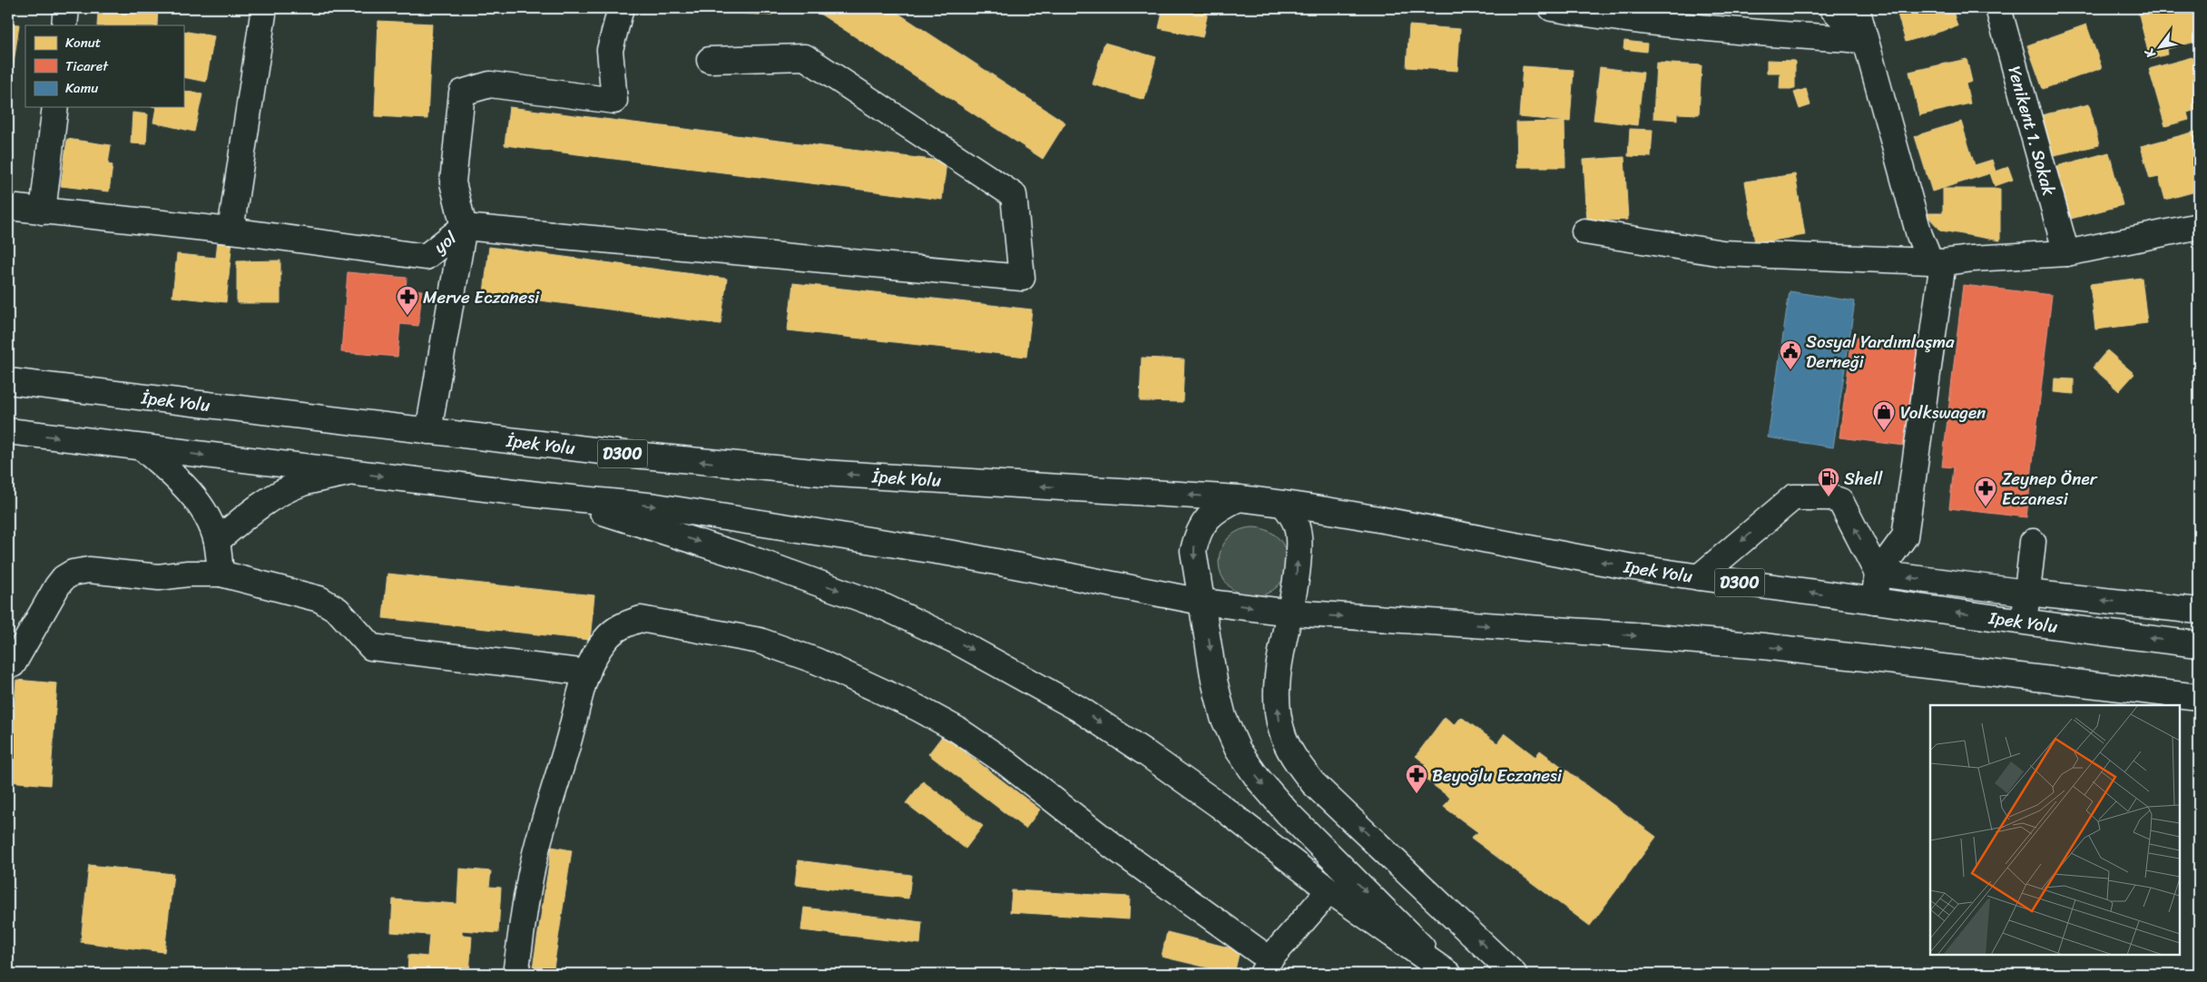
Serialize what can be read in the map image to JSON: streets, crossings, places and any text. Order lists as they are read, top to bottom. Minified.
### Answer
{"streets":{"main road":["Yenikent 1. Sokak","yol","İpek Yolu","D300","Ipek Yolu"]},"crossings":[["İpek Yolu","Ipek Yolu"]],"places":{"pharmacy":["Merve Eczanesi","Zeynep Öner Eczanesi","Beyoğlu Eczanesi"],"public building":["Sosyal Yardımlaşma Derneği"],"shop":["Volkswagen"],"fuel station":["Shell"]},"legend":["Konut","Ticaret","Kamu"],"north":"bottom left"}
